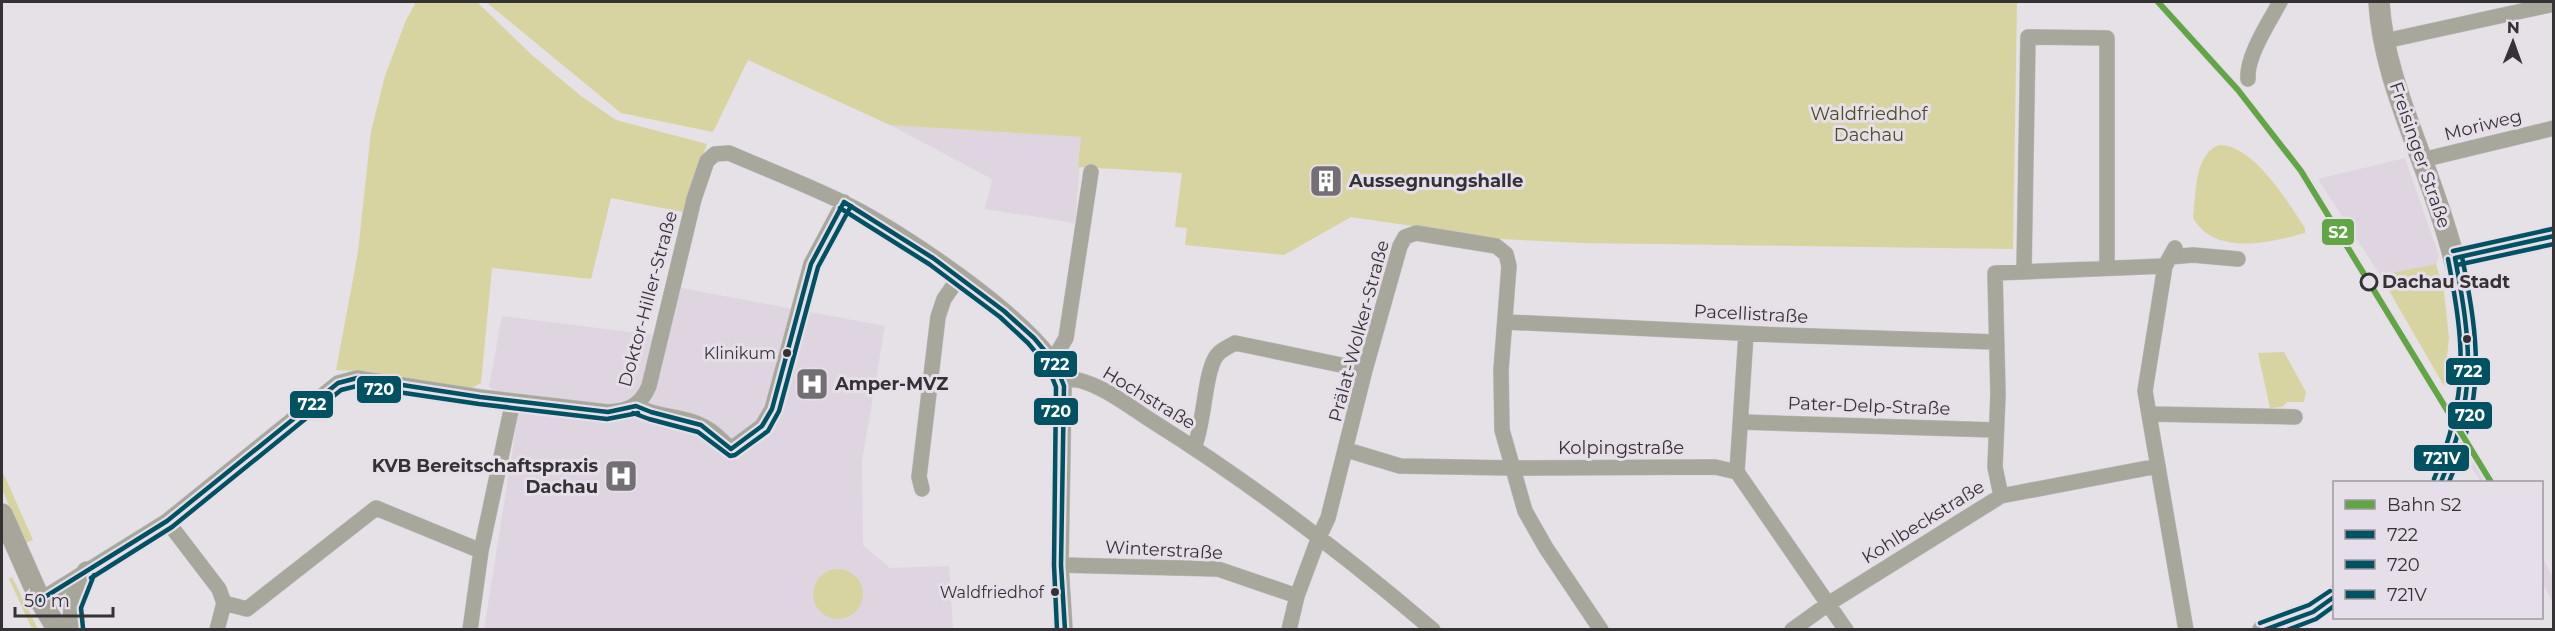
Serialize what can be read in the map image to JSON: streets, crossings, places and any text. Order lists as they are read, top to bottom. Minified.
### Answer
{"streets":{"main road":["Freisinger Straße"],"street":["Moriweg","Doktor-Hiller-Straße","Pacellistraße","Prälat-Wolker-Straße","Hochstraße","Pater-Delp-Straße","Kolpingstraße","Kohlbeckstraße","Winterstraße"]},"crossings":[["Moriweg","Freisinger Straße"],["Pacellistraße","Prälat-Wolker-Straße"],["Prälat-Wolker-Straße","Hochstraße"],["Prälat-Wolker-Straße","Kolpingstraße"],["Prälat-Wolker-Straße","Winterstraße"]],"parks":["Waldfriedhof Dachau"],"places":{"building":["Aussegnungshalle"],"other":["Dachau Stadt","Klinikum","Waldfriedhof"],"hospital":["Amper-MVZ","KVB Bereitschaftspraxis Dachau"]},"lines":["rail line S2","transit line 722","transit line 720","transit line 721V"],"legend":["Bahn S2","722","720","721V"],"scale_bar":"50 m","north":"top"}
